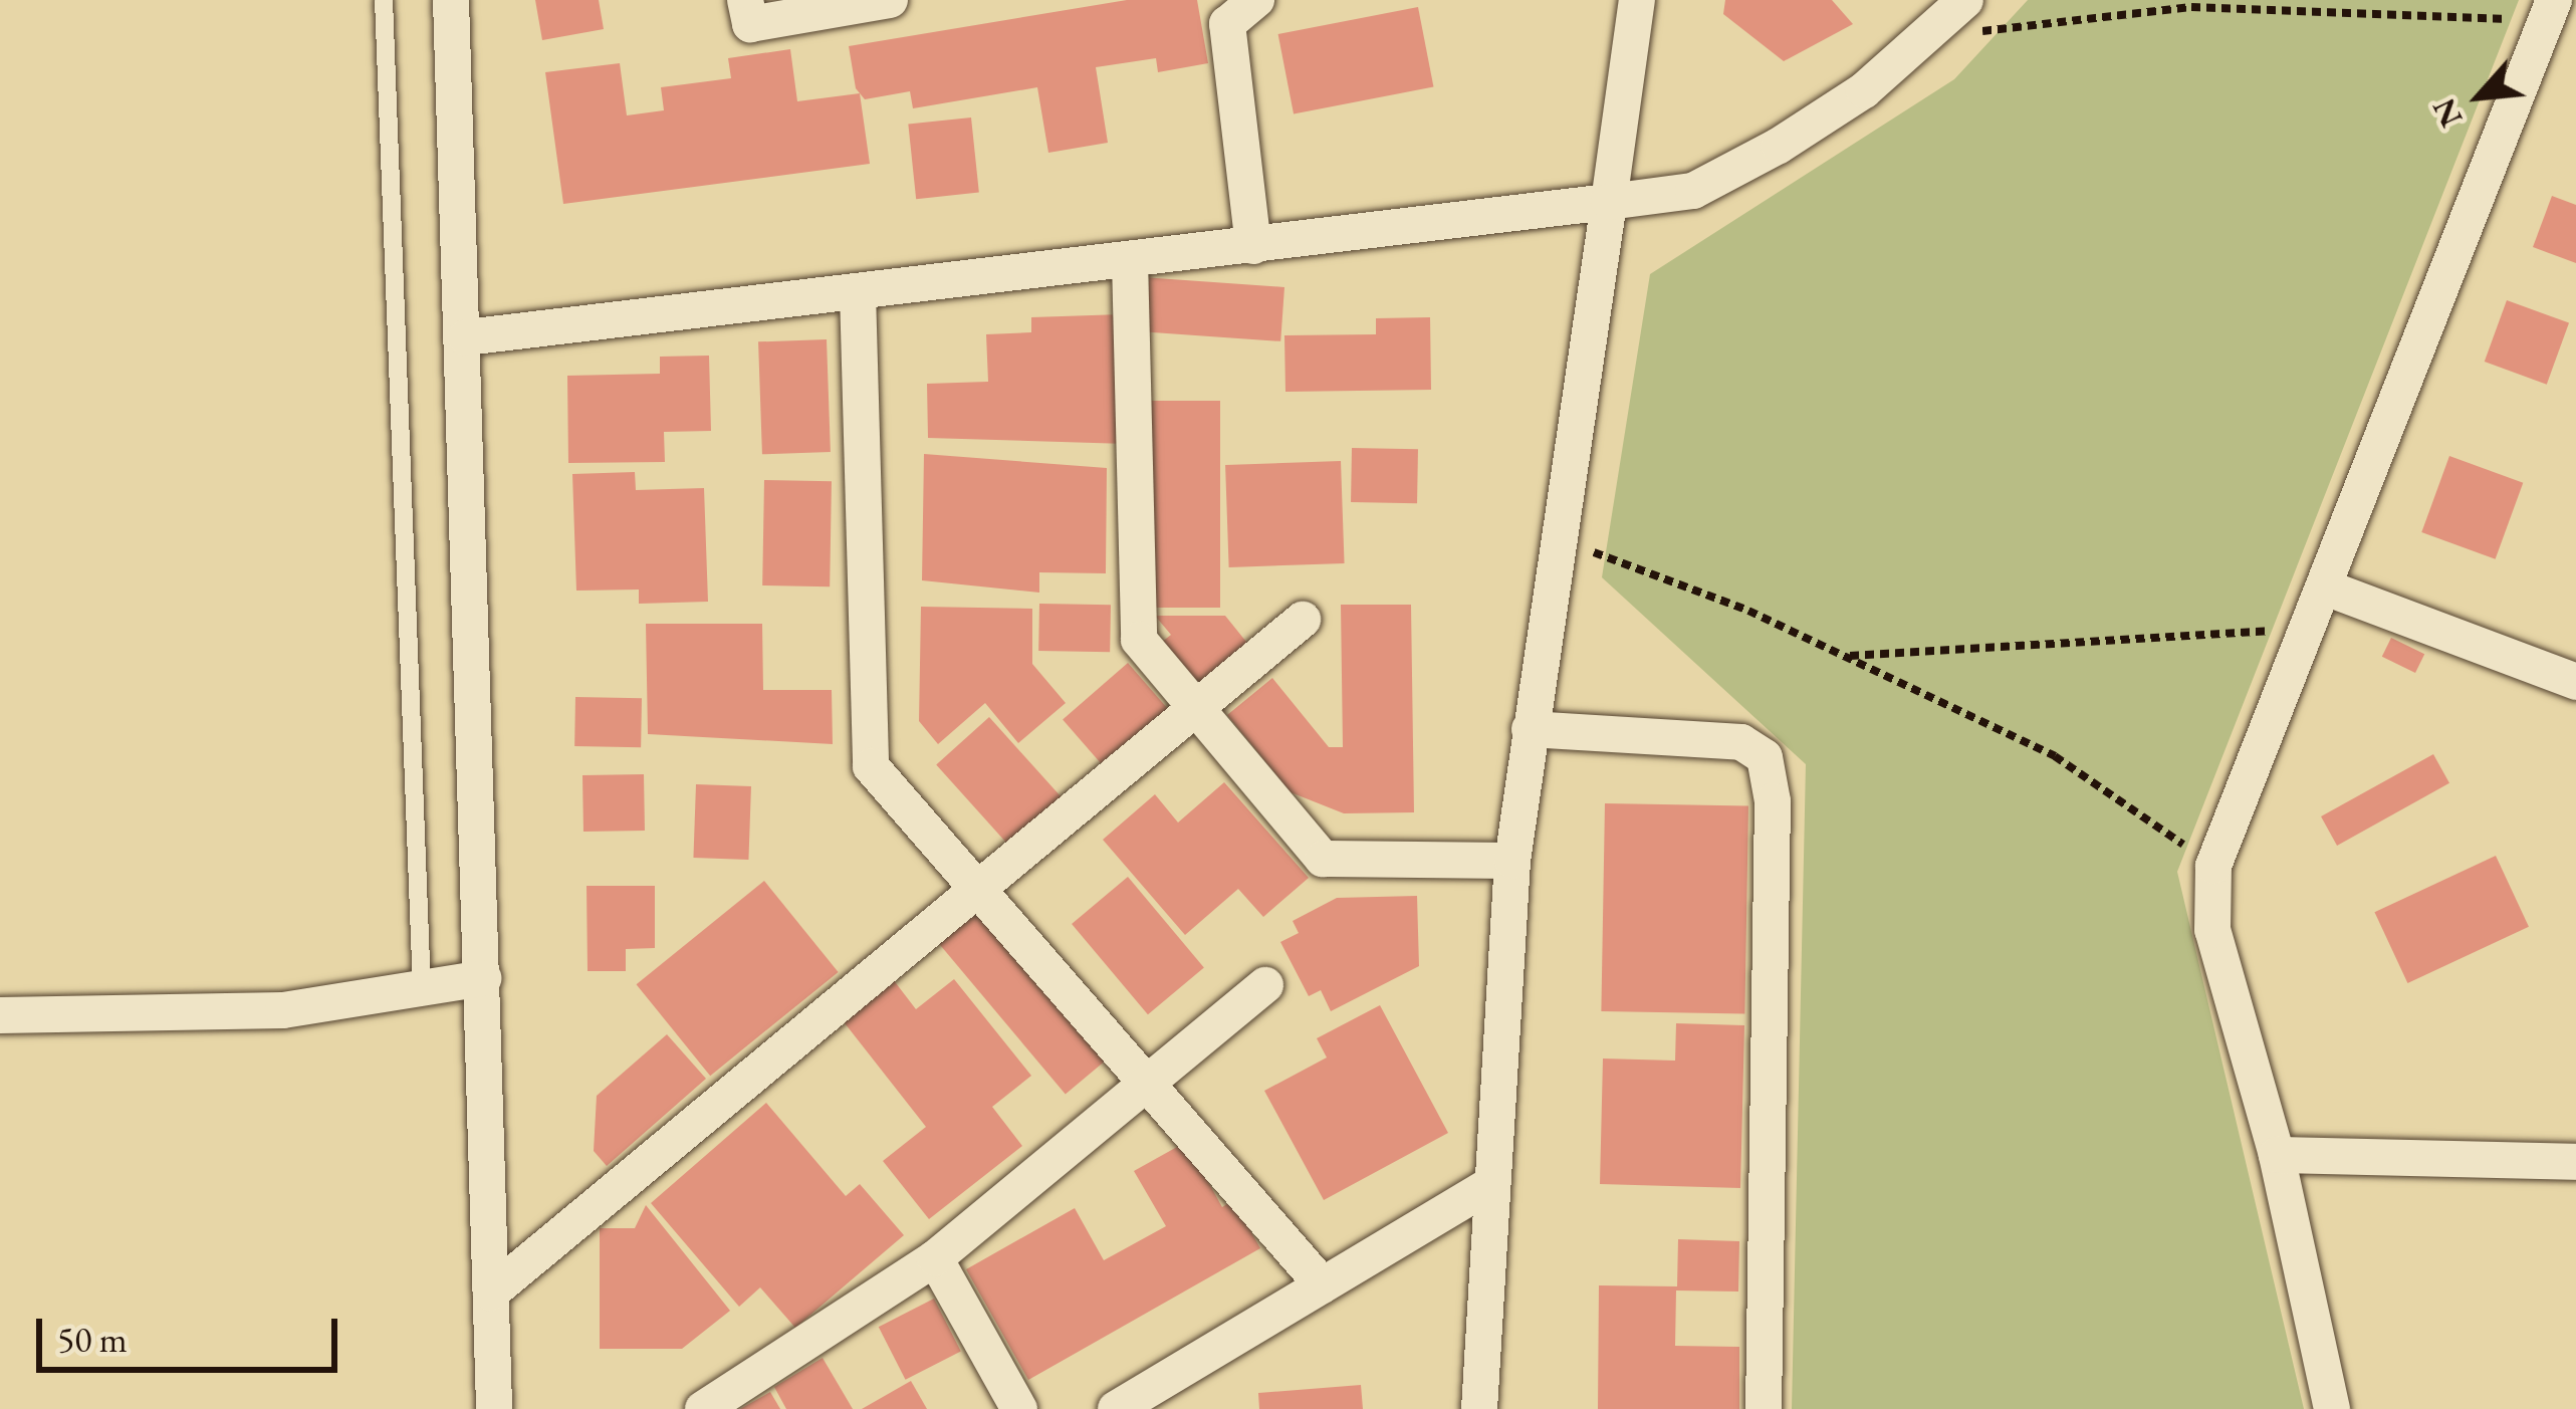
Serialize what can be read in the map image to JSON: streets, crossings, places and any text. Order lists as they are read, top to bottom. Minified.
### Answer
{"scale_bar":"50 m","north":"bottom left"}
